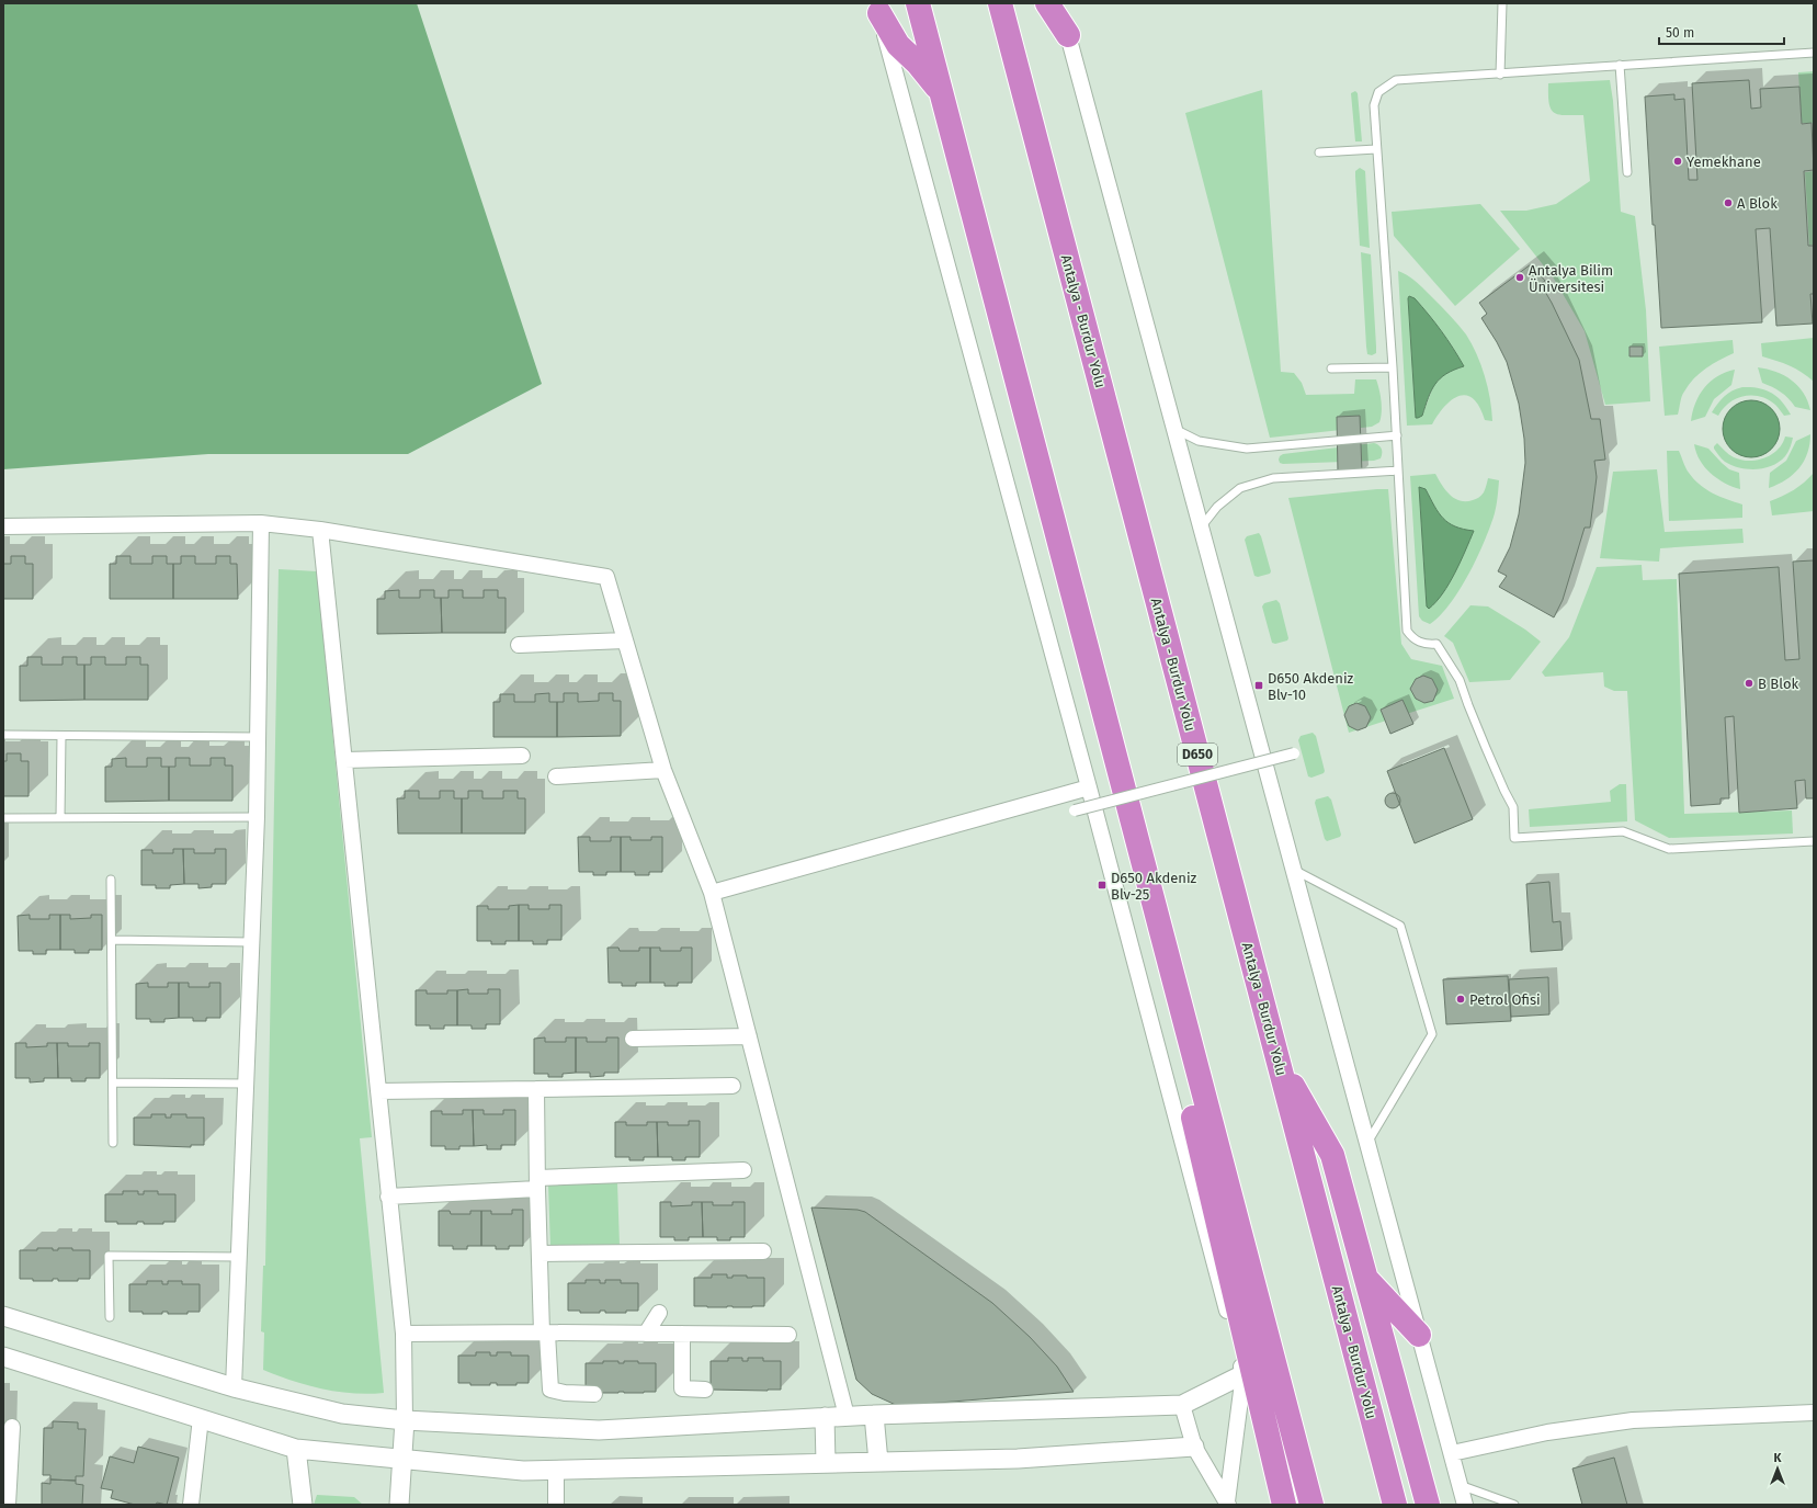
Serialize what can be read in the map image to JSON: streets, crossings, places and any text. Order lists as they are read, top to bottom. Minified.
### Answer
{"streets":{"highway":["Antalya - Burdur Yolu","D650"]},"places":{"other":["Yemekhane","A Blok","Antalya Bilim Üniversitesi","B Blok","Petrol Ofisi"],"transit":["D650 Akdeniz Blv-10","D650 Akdeniz Blv-25"]},"scale_bar":"50 m","north":"top"}
